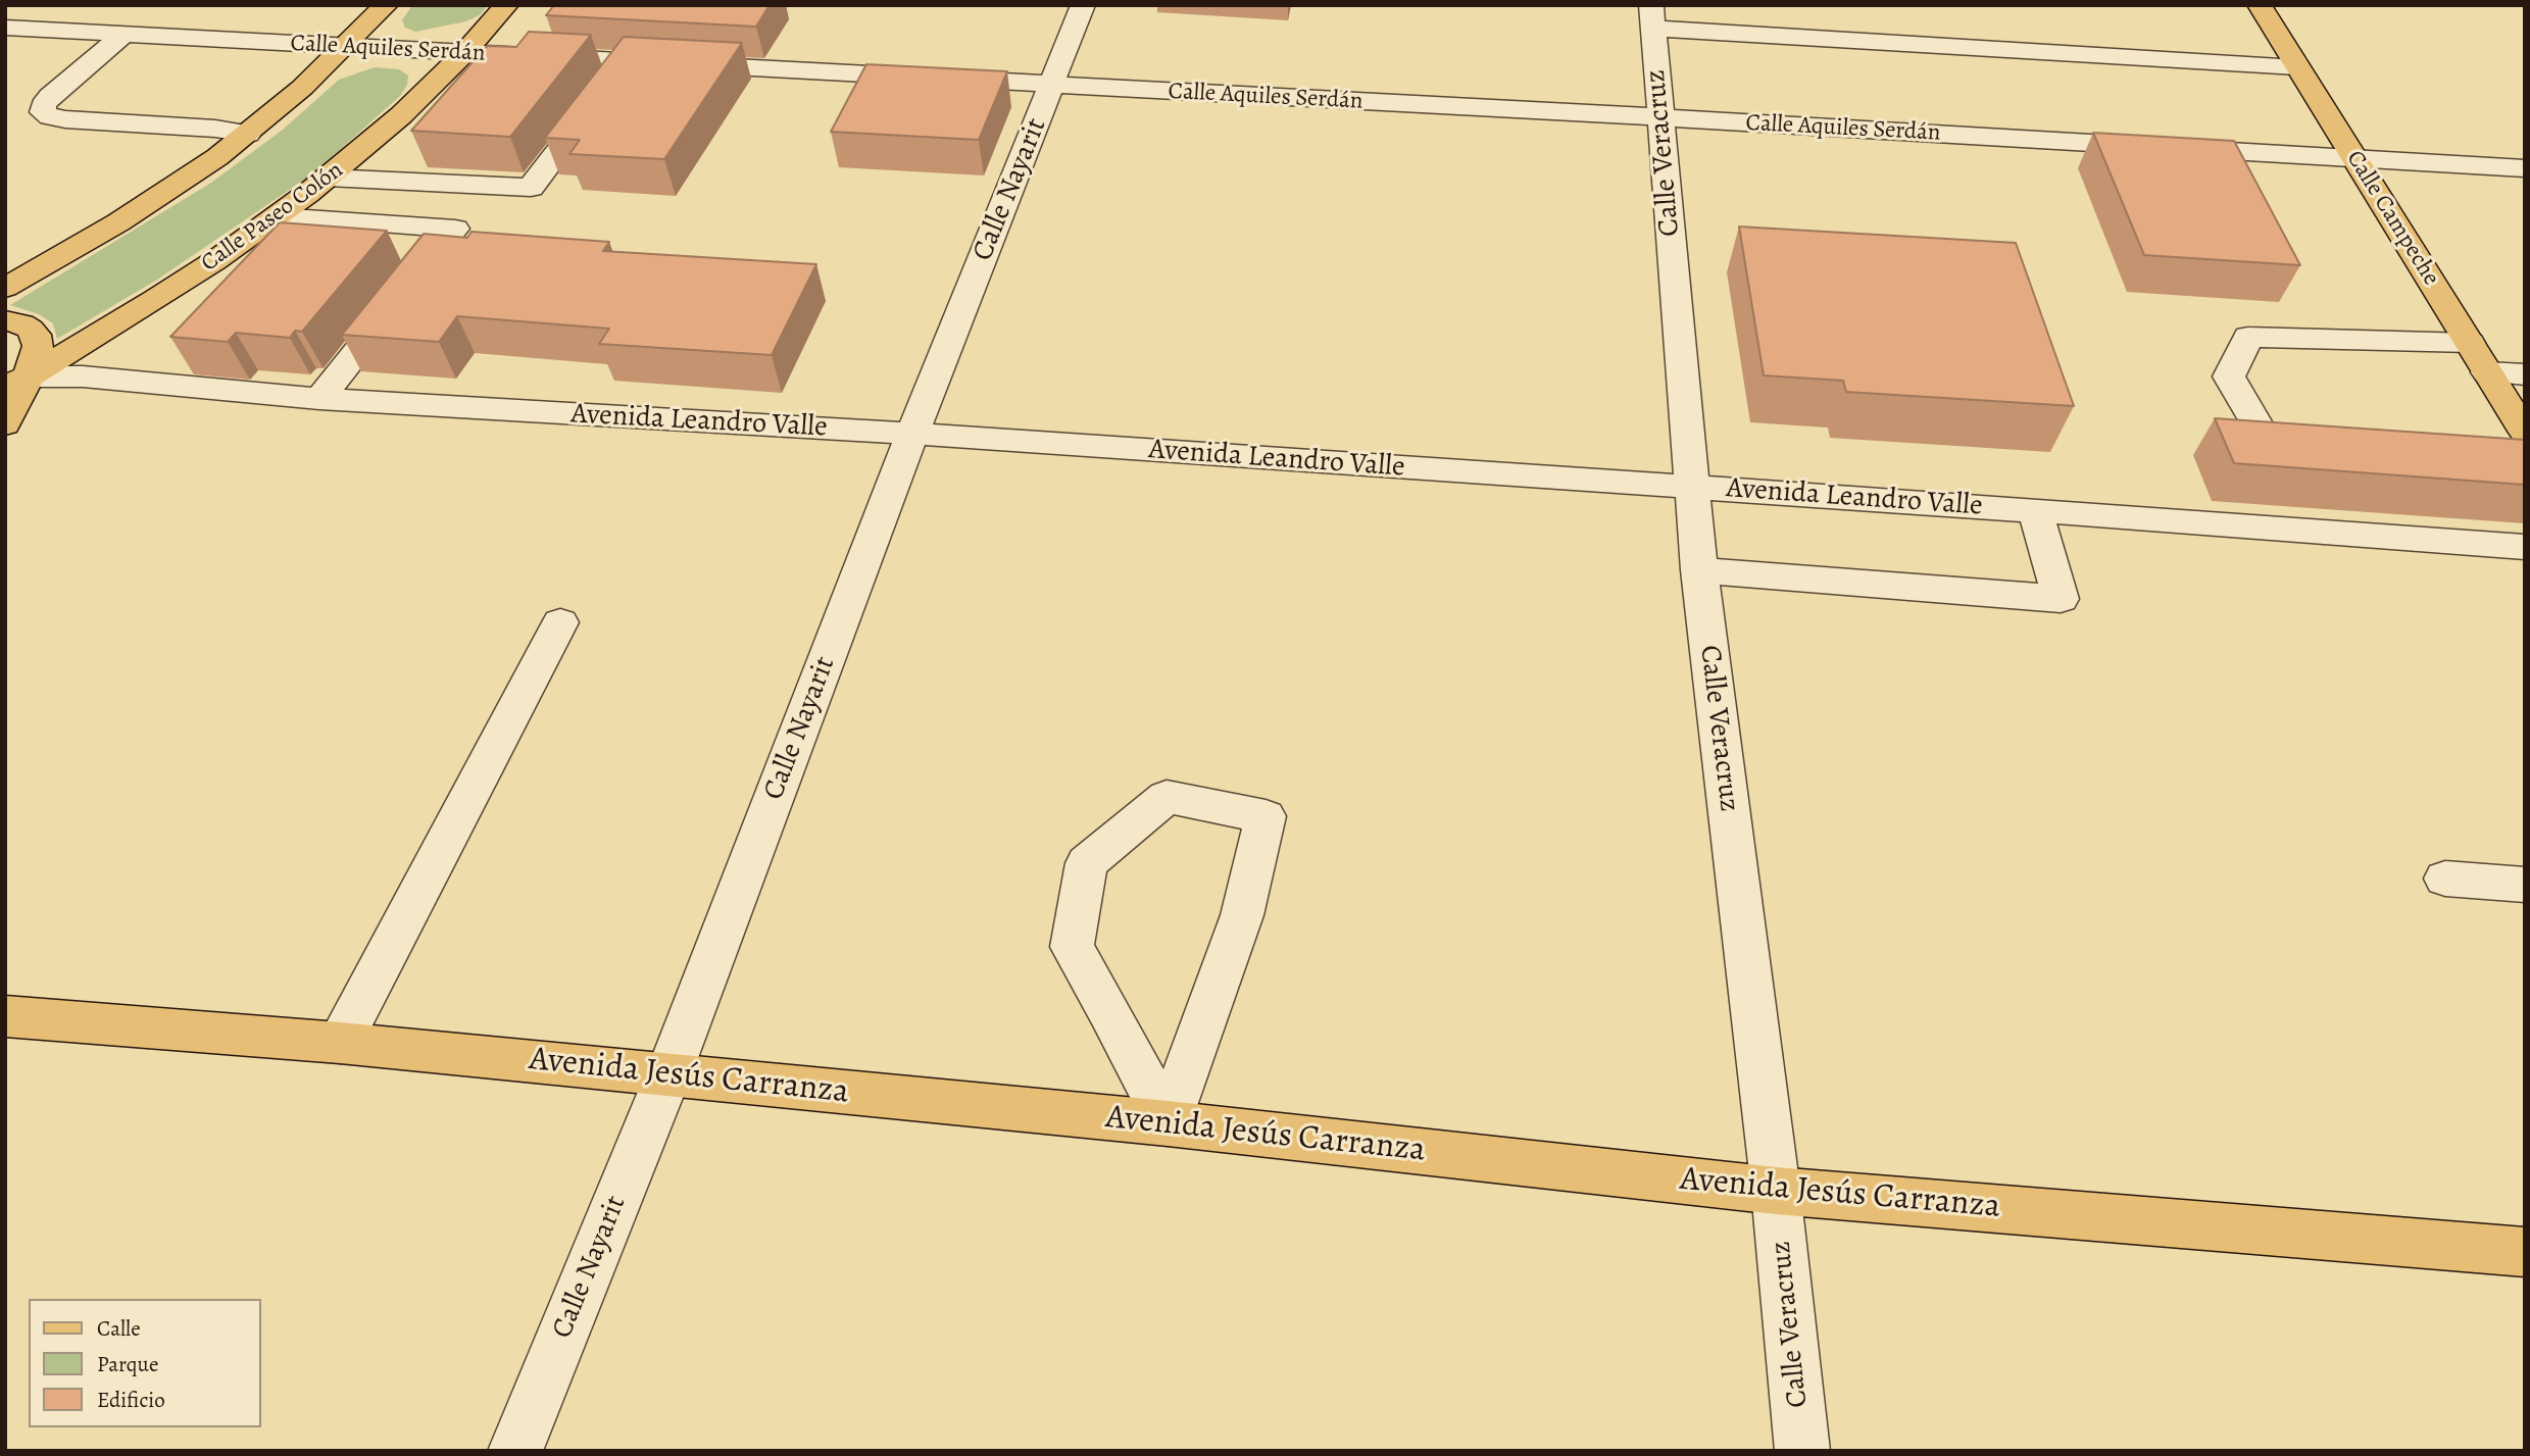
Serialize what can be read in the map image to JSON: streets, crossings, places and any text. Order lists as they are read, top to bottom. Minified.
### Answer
{"streets":{"main road":["Calle Paseo Colón","Calle Campeche","Avenida Jesús Carranza"],"street":["Calle Aquiles Serdán","Calle Veracruz","Calle Nayarit","Avenida Leandro Valle"]},"crossings":[["Calle Aquiles Serdán","Calle Veracruz"],["Calle Aquiles Serdán","Calle Nayarit"],["Calle Aquiles Serdán","Calle Paseo Colón"],["Calle Aquiles Serdán","Calle Campeche"],["Calle Veracruz","Avenida Leandro Valle"],["Calle Veracruz","Avenida Jesús Carranza"],["Calle Nayarit","Avenida Leandro Valle"],["Calle Nayarit","Avenida Jesús Carranza"],["Calle Paseo Colón","Avenida Leandro Valle"]],"legend":["Calle","Parque","Edificio"]}
